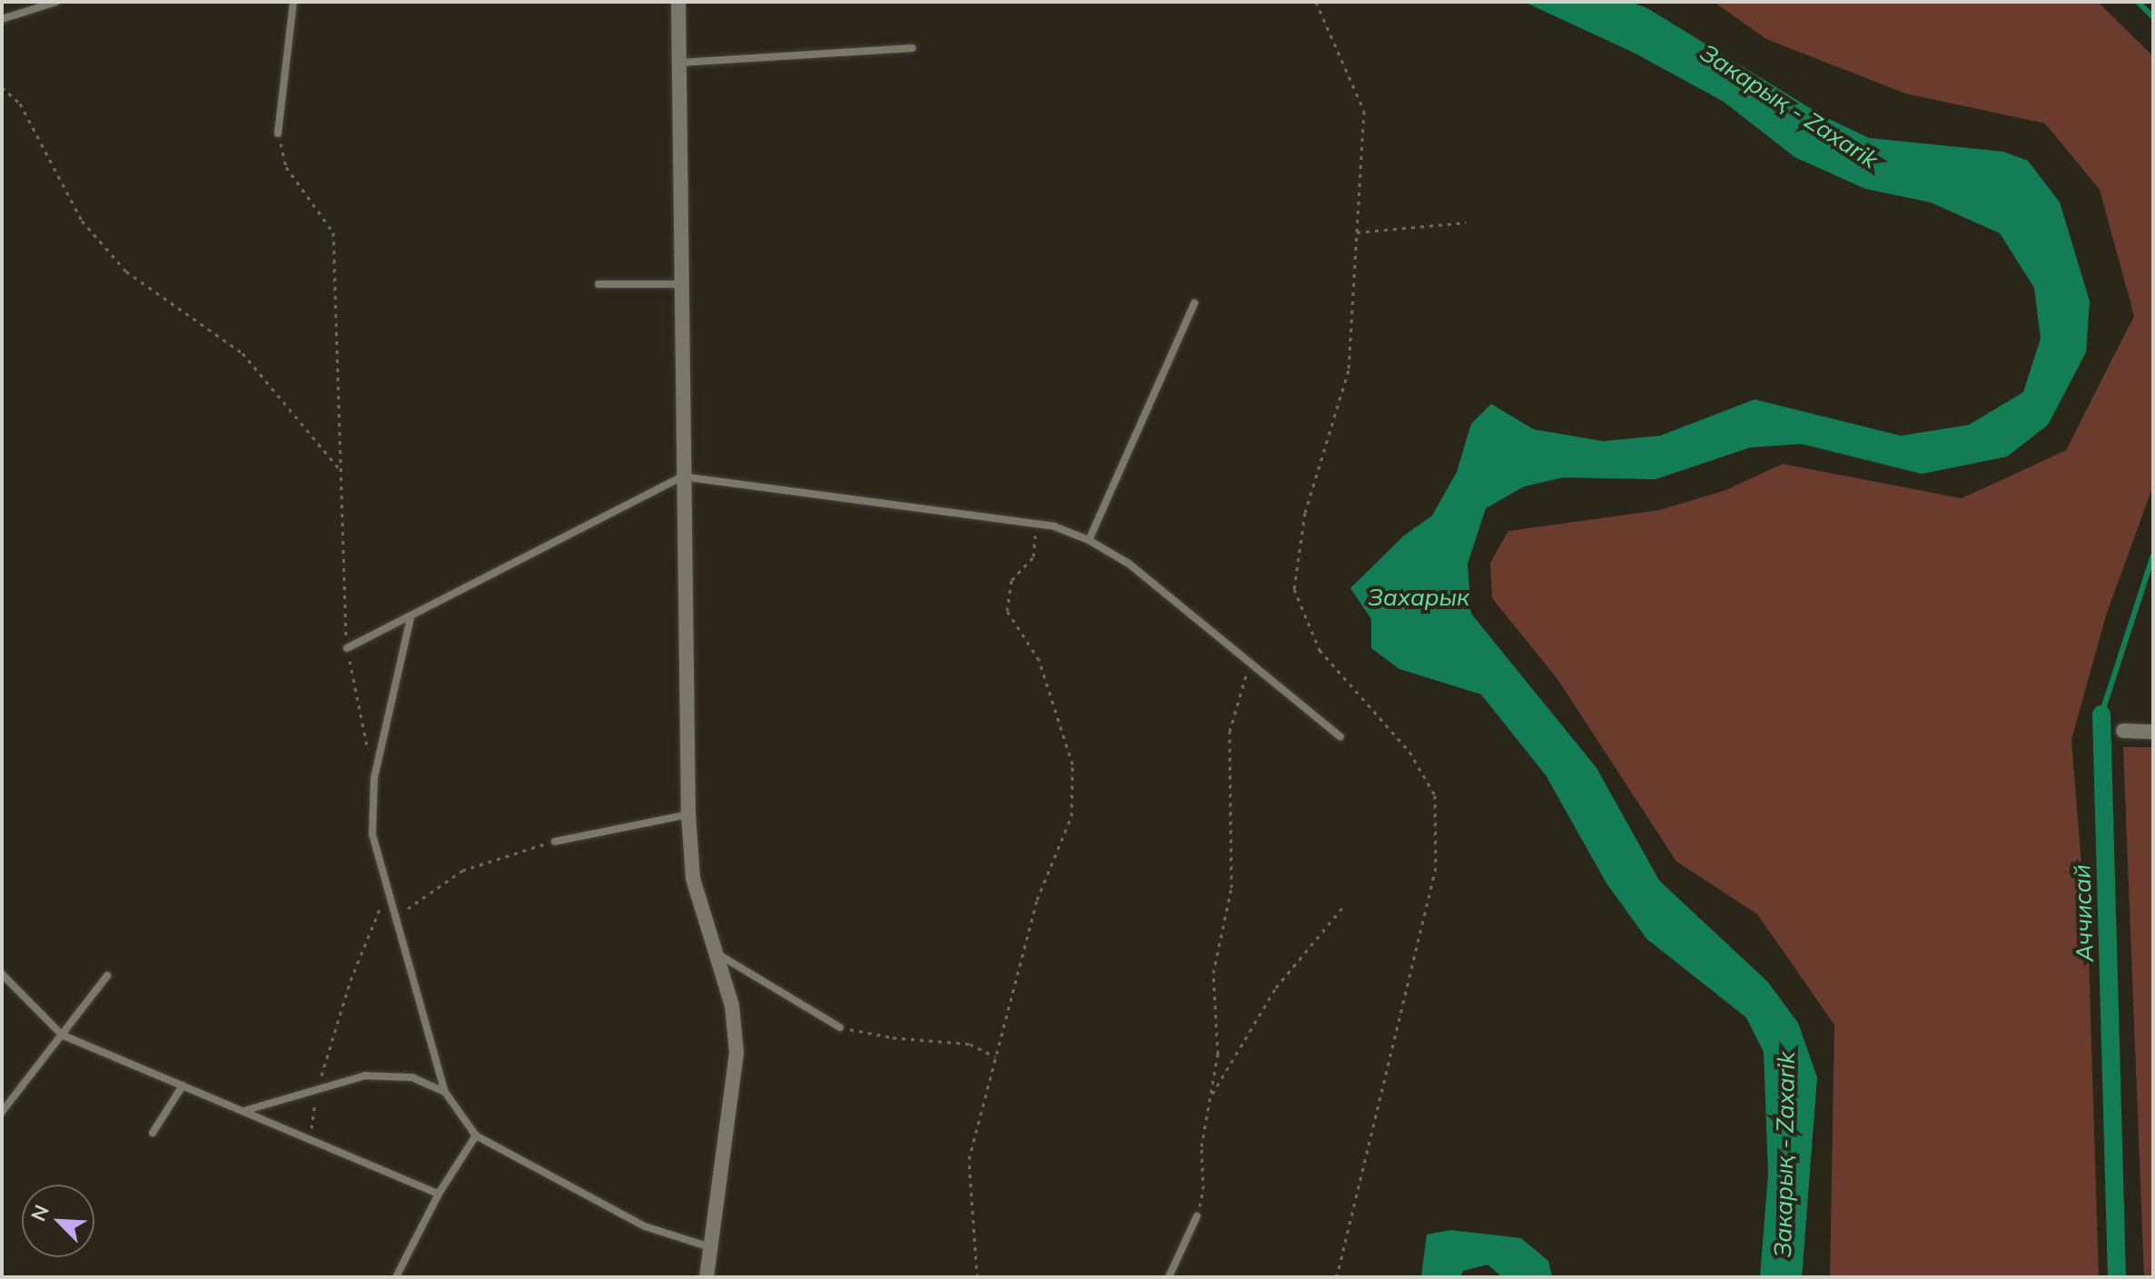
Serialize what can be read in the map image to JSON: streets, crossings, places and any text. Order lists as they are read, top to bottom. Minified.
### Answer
{"water":["Закарық - Zaxarik","Захарык","Аччисай"],"north":"top left"}
